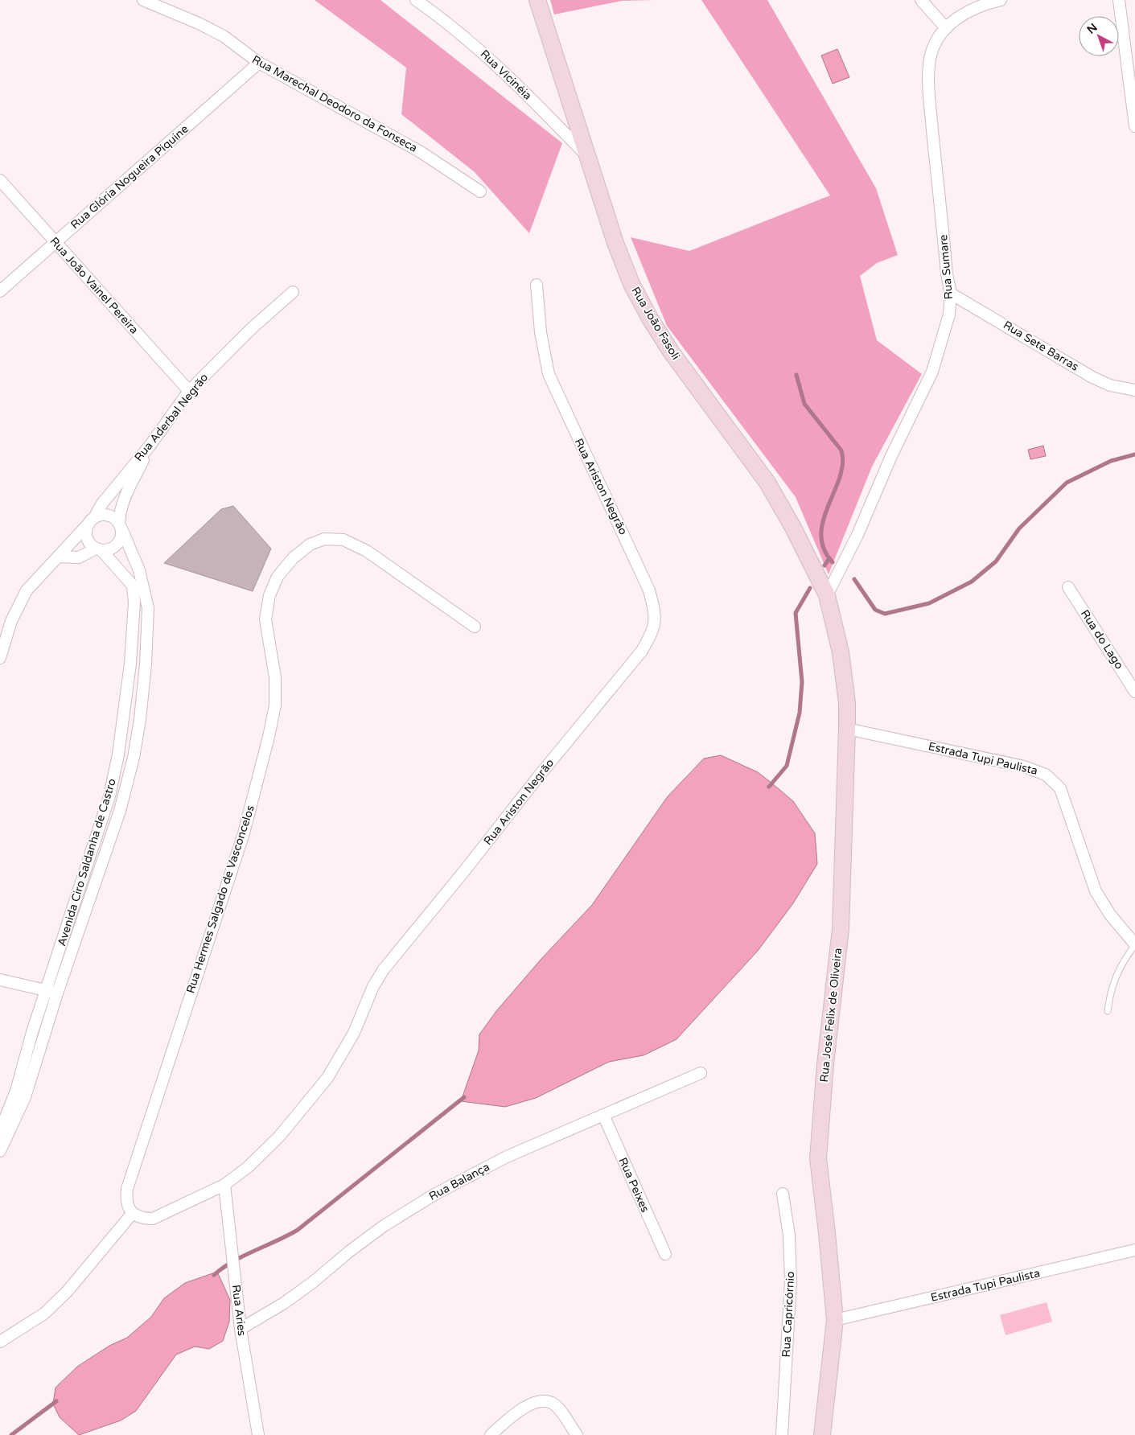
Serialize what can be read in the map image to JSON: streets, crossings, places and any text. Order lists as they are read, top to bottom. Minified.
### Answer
{"streets":{"main road":["Rua João Fasoli","Rua José Felix de Oliveira"],"street":["Rua Vicinéia","Rua Marechal Deodoro da Fonseca","Rua Glória Nogueira Piquine","Rua Sumare","Rua João Vainel Pereira","Rua Sete Barras","Rua Aderbal Negrão","Rua Ariston Negrão","Rua do Lago","Estrada Tupi Paulista","Avenida Ciro Saldanha de Castro","Rua Hermes Salgado de Vasconcelos","Rua Balança","Rua Peixes","Rua Aries","Rua Capricórnio"]},"crossings":[["Rua Vicinéia","Rua João Fasoli"],["Rua Marechal Deodoro da Fonseca","Rua Glória Nogueira Piquine"],["Rua Glória Nogueira Piquine","Rua João Vainel Pereira"],["Rua Sumare","Rua João Fasoli"],["Rua Sumare","Rua Sete Barras"],["Rua Sumare","Rua José Felix de Oliveira"],["Rua João Vainel Pereira","Rua Aderbal Negrão"],["Rua João Fasoli","Rua José Felix de Oliveira"],["Rua Aderbal Negrão","Avenida Ciro Saldanha de Castro"],["Rua Ariston Negrão","Rua Hermes Salgado de Vasconcelos"],["Rua Ariston Negrão","Rua Aries"],["Estrada Tupi Paulista","Rua José Felix de Oliveira"],["Rua Balança","Rua Peixes"],["Rua Balança","Rua Aries"]],"north":"top left"}
